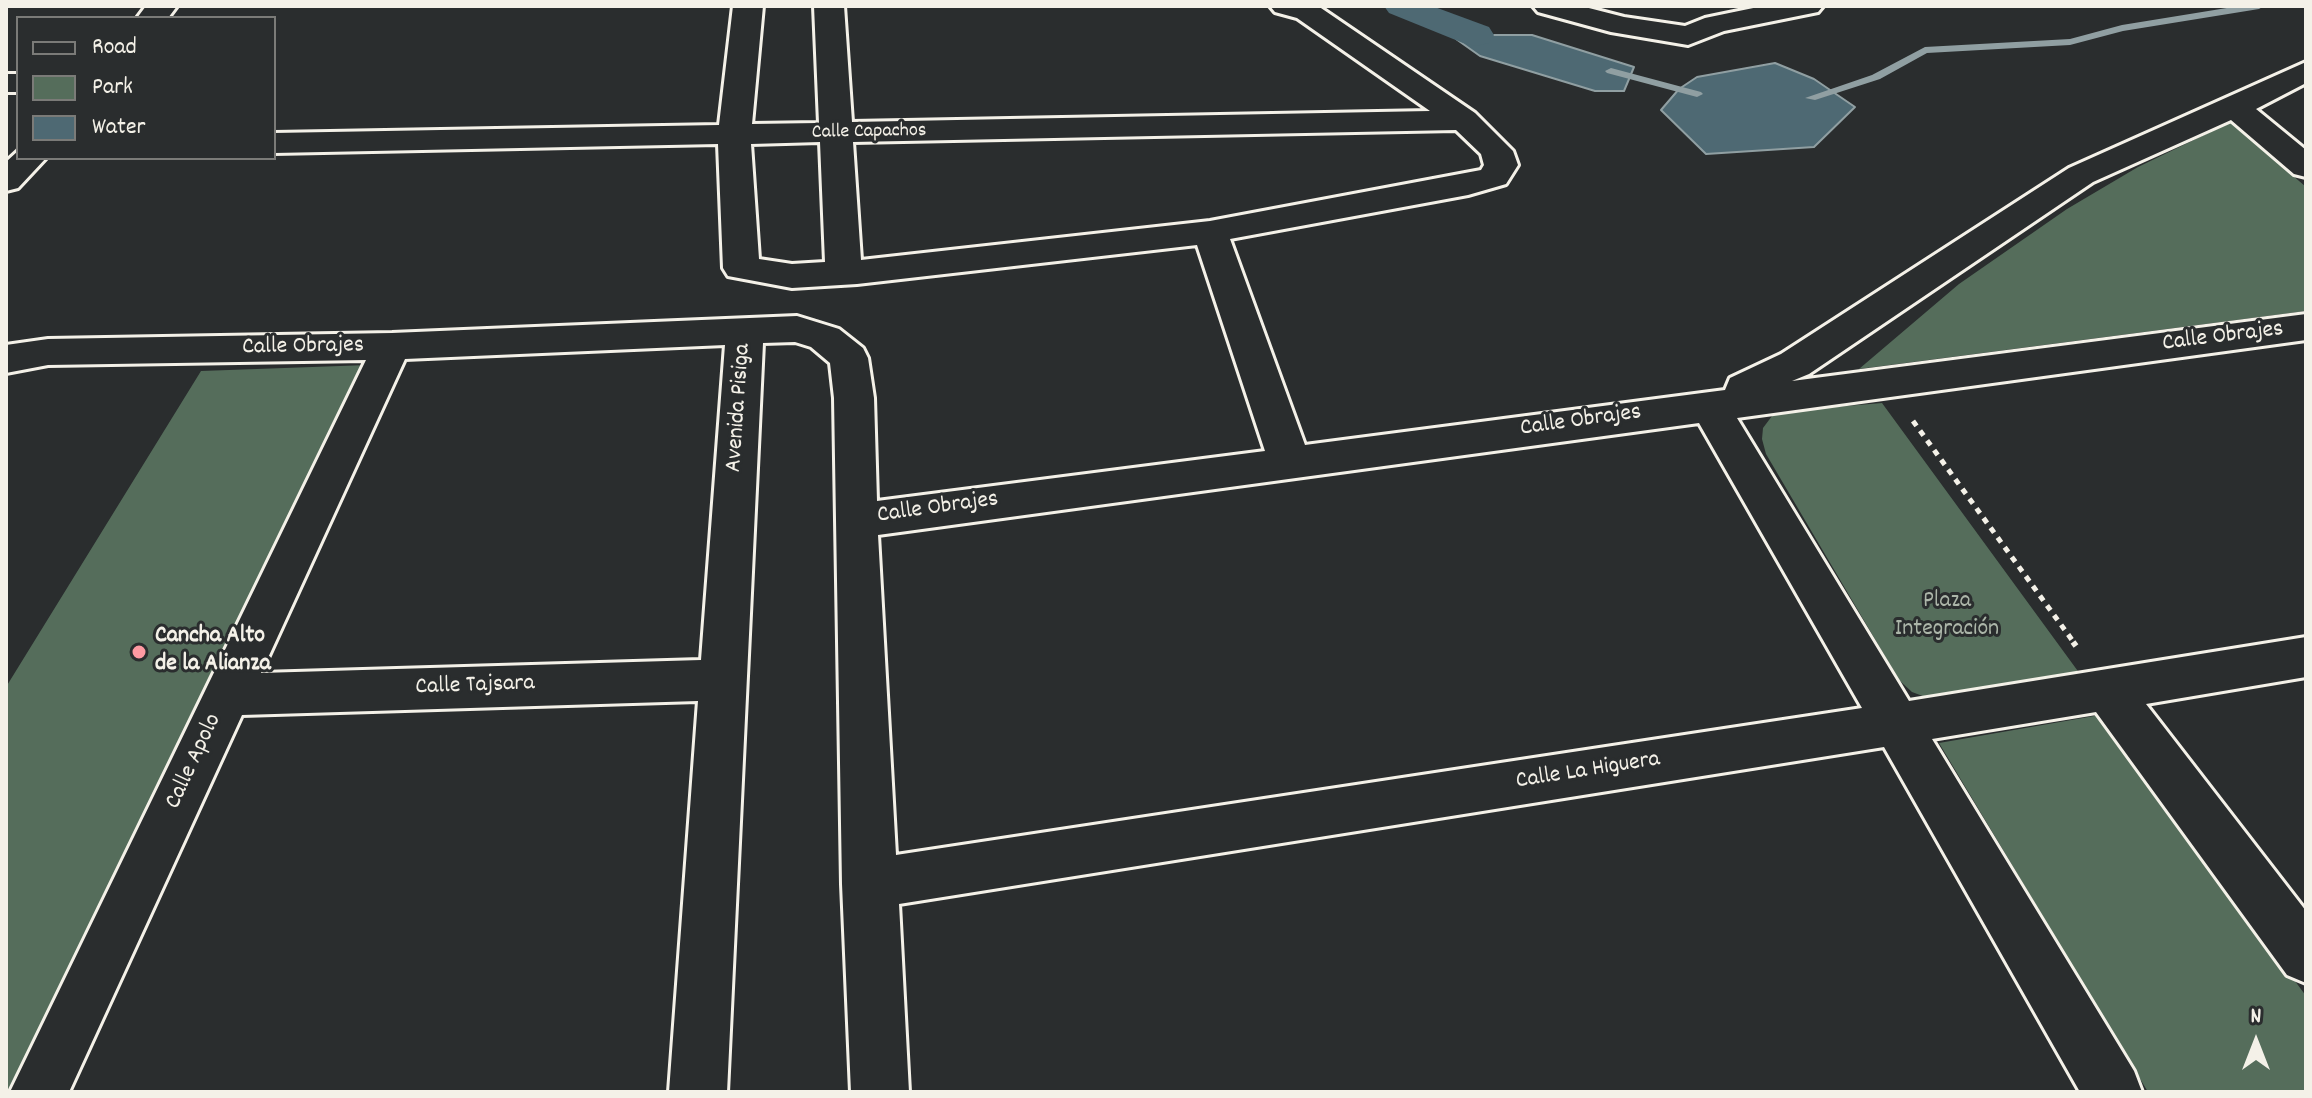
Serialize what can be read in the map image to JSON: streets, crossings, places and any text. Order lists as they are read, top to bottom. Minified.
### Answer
{"streets":{"street":["Calle Capachos","Calle Obrajes","Avenida Pisiga","Calle Tajsara","Calle Apolo","Calle La Higuera"]},"crossings":[["Calle Obrajes","Avenida Pisiga"],["Calle Obrajes","Calle Apolo"],["Avenida Pisiga","Calle Tajsara"],["Avenida Pisiga","Calle La Higuera"],["Calle Tajsara","Calle Apolo"]],"parks":["Plaza Integración"],"places":["Cancha Alto de la Alianza"],"legend":["Road","Park","Water"],"north":"top"}
